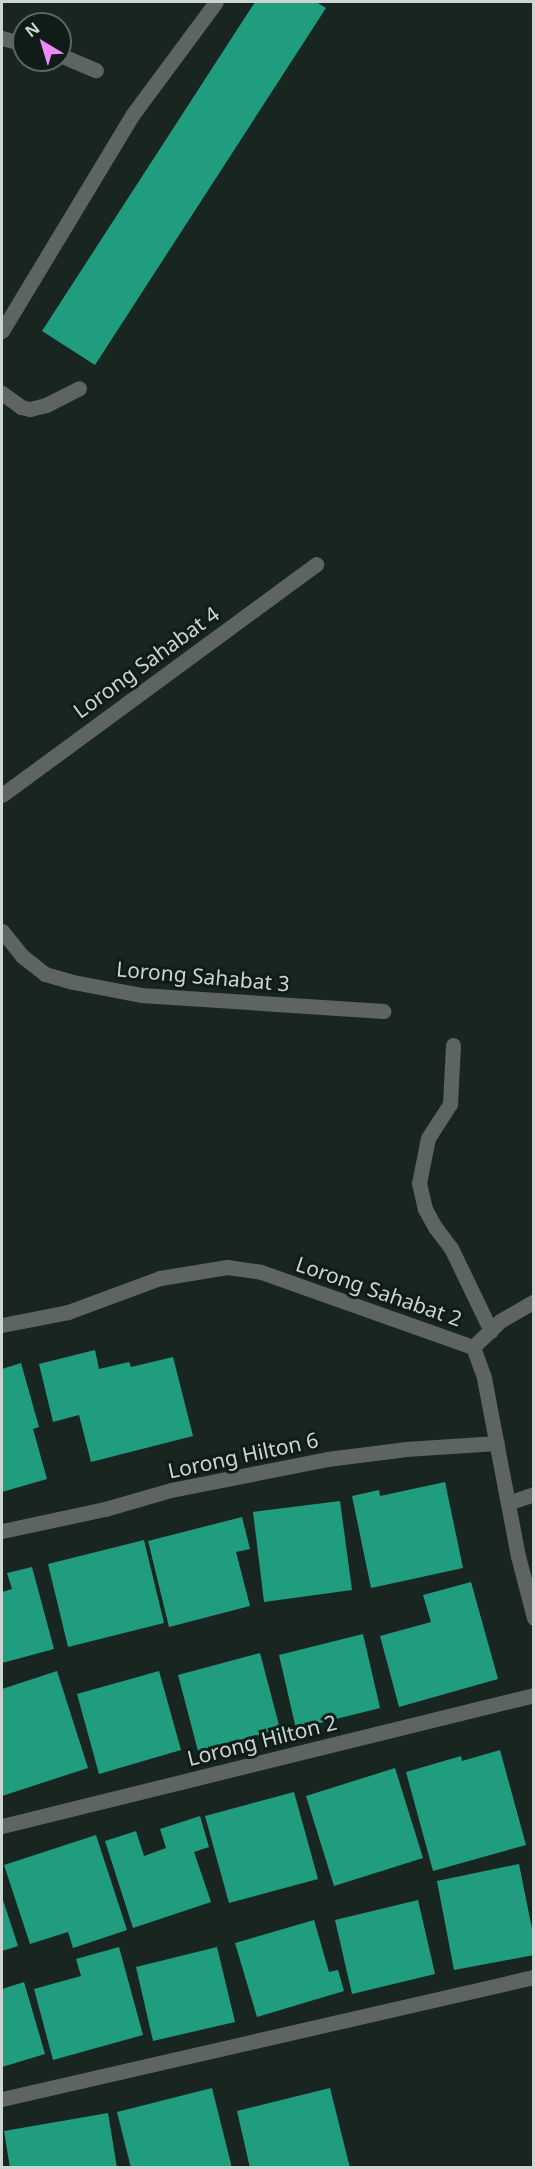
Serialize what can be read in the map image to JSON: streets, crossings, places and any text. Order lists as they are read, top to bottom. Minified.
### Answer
{"streets":{"street":["Lorong Sahabat 4","Lorong Sahabat 3","Lorong Sahabat 2","Lorong Hilton 6","Lorong Hilton 2"]},"crossings":[["Lorong Sahabat 2","Lorong Hilton 6"]],"north":"top left"}
